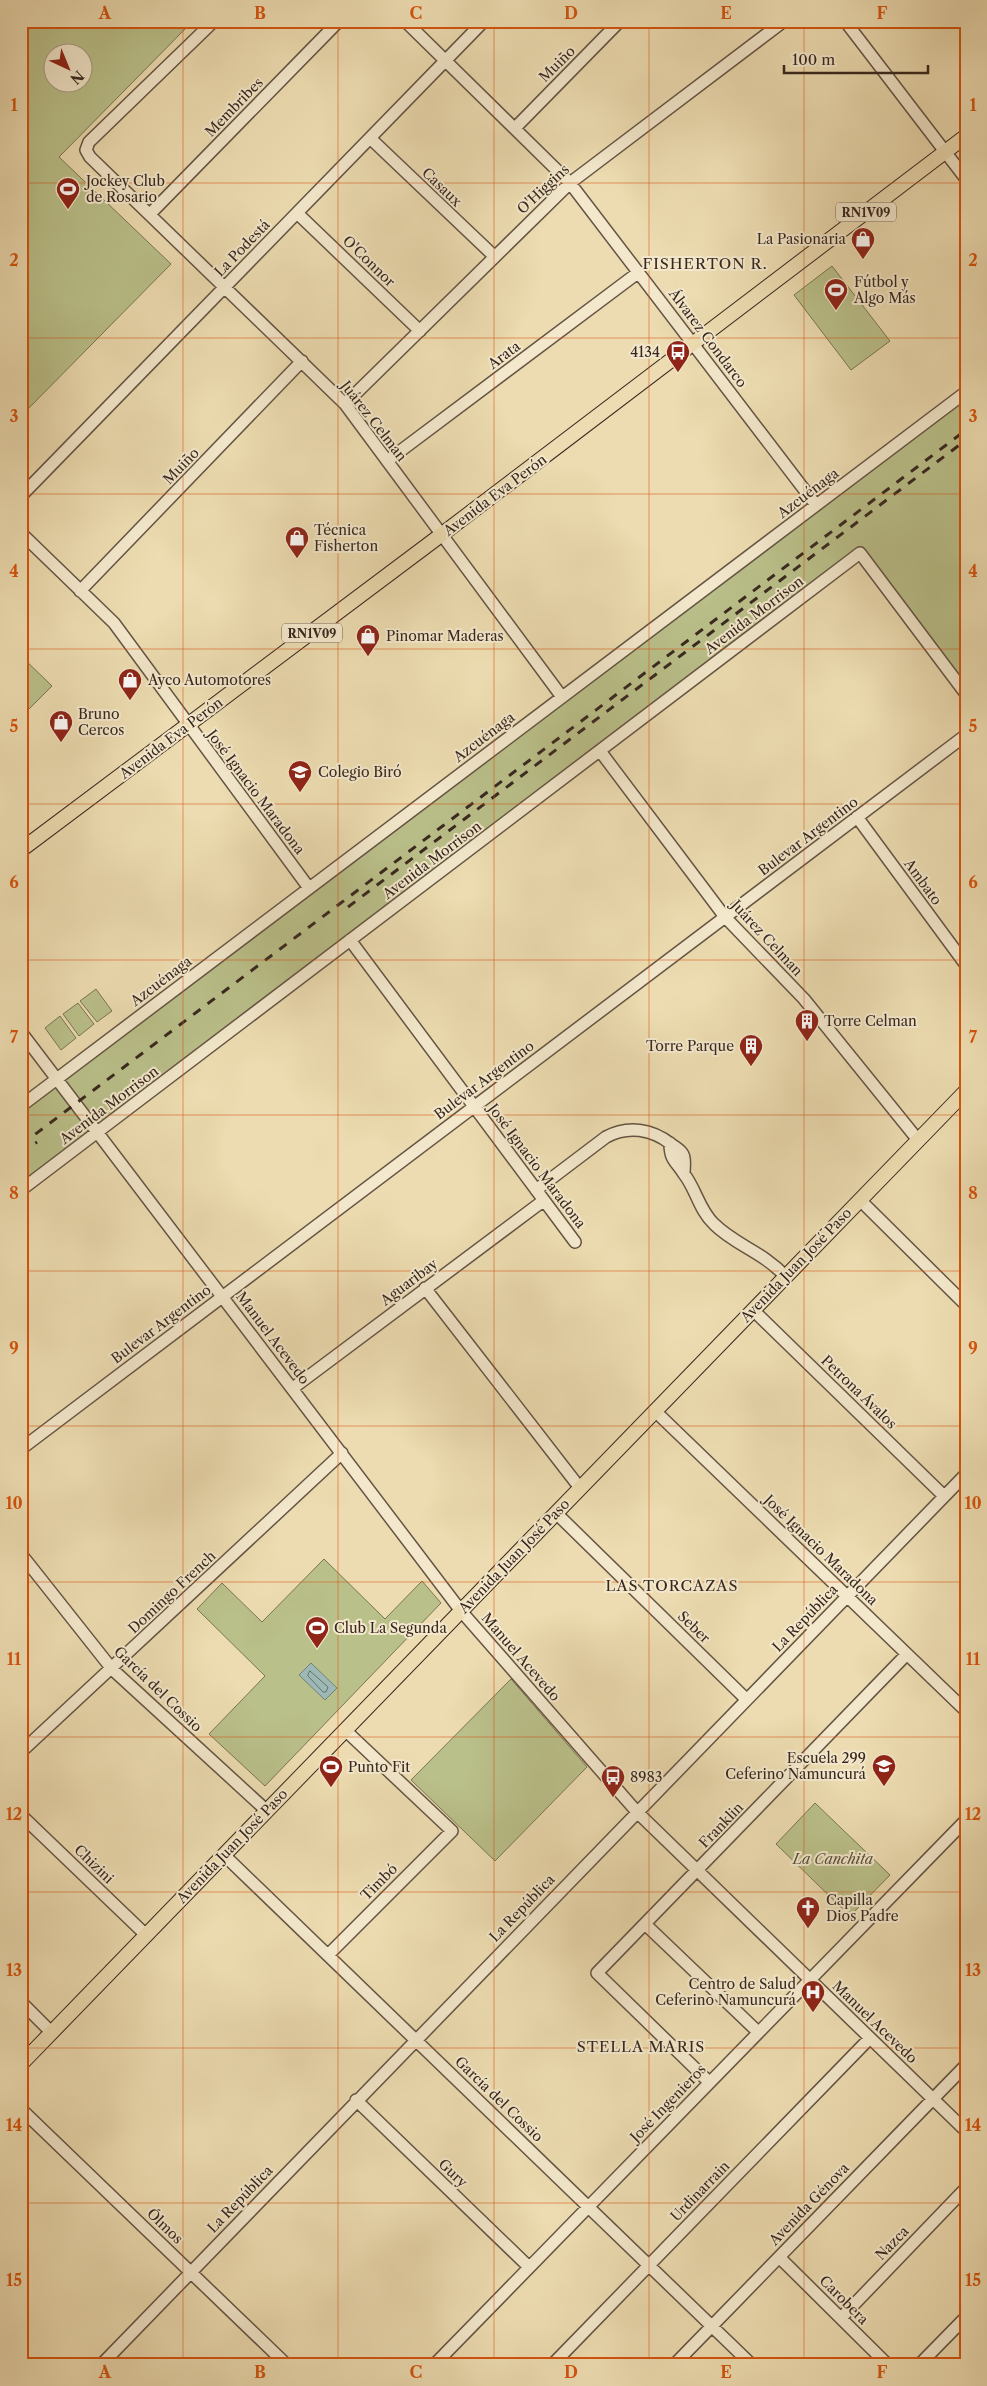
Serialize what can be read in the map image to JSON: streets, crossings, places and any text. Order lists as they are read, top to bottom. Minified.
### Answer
{"streets":{"main road":["RN1V09","Avenida Eva Perón","Avenida Juan José Paso"],"street":["Muiño","Membribes","Casaux","O'Higgins","La Podestá","O'Connor","Álvarez Condarco","Arata","Juárez Celman","Azcuénaga","Avenida Morrison","José Ignacio Maradona","Bulevar Argentino","Ambato","Aguaribay","Manuel Acevedo","Petrona Ávalos","Domingo French","La República","Seber","García del Cossio","Franklin","Chizini","Timbó","José Ingenieros","Gury","Urdinarrain","Avenida Génova","Ólmos","Nazca","Carobera"]},"crossings":[["Muiño","Álvarez Condarco"],["Muiño","Juárez Celman"],["Muiño","José Ignacio Maradona"],["Membribes","Juárez Celman"],["Casaux","O'Higgins"],["Casaux","La Podestá"],["O'Higgins","O'Connor"],["O'Higgins","Álvarez Condarco"],["O'Higgins","Juárez Celman"],["La Podestá","O'Connor"],["La Podestá","Álvarez Condarco"],["La Podestá","Juárez Celman"],["Álvarez Condarco","Arata"],["Álvarez Condarco","Azcuénaga"],["Álvarez Condarco","Avenida Eva Perón"],["Arata","Juárez Celman"],["Juárez Celman","Azcuénaga"],["Juárez Celman","Avenida Eva Perón"],["Juárez Celman","Avenida Morrison"],["Juárez Celman","Bulevar Argentino"],["Juárez Celman","Avenida Juan José Paso"],["Azcuénaga","José Ignacio Maradona"],["Azcuénaga","Manuel Acevedo"],["Avenida Eva Perón","José Ignacio Maradona"],["Avenida Morrison","José Ignacio Maradona"],["Avenida Morrison","Manuel Acevedo"],["José Ignacio Maradona","Bulevar Argentino"],["José Ignacio Maradona","Avenida Juan José Paso"],["José Ignacio Maradona","Aguaribay"],["José Ignacio Maradona","La República"],["José Ignacio Maradona","Franklin"],["Bulevar Argentino","Ambato"],["Bulevar Argentino","Manuel Acevedo"],["Avenida Juan José Paso","Manuel Acevedo"],["Avenida Juan José Paso","Petrona Ávalos"],["Avenida Juan José Paso","Seber"],["Avenida Juan José Paso","García del Cossio"],["Avenida Juan José Paso","Chizini"],["Avenida Juan José Paso","Timbó"],["Aguaribay","Manuel Acevedo"],["Manuel Acevedo","Domingo French"],["Manuel Acevedo","La República"],["Manuel Acevedo","Franklin"],["Manuel Acevedo","José Ingenieros"],["Manuel Acevedo","Urdinarrain"],["Manuel Acevedo","Avenida Génova"],["Petrona Ávalos","La República"],["Domingo French","García del Cossio"],["La República","Seber"],["La República","García del Cossio"],["La República","Gury"],["La República","Ólmos"],["García del Cossio","Timbó"],["García del Cossio","José Ingenieros"],["García del Cossio","Urdinarrain"],["García del Cossio","Avenida Génova"],["Franklin","José Ingenieros"],["José Ingenieros","Gury"],["Avenida Génova","Carobera"],["Nazca","Carobera"]],"districts":["FISHERTON R.","LAS TORCAZAS","STELLA MARIS"],"parks":["La Canchita"],"places":{"sports":["Jockey Club de Rosario","Fútbol y Algo Más","Club La Segunda","Punto Fit"],"shop":["La Pasionaria","Técnica Fisherton","Pinomar Maderas","Ayco Automotores","Bruno Cercos"],"bus stop":["4134","8983"],"school or university":["Colegio Biró","Escuela 299 Ceferino Namuncurá"],"building":["Torre Celman","Torre Parque"],"church":["Capilla Dios Padre"],"hospital":["Centro de Salud Ceferino Namuncurá"]},"scale_bar":"100 m","north":"bottom right","grid":{"columns":["A","B","C","D","E","F"],"rows":["1","2","3","4","5","6","7","8","9","10","11","12","13","14","15"]}}
